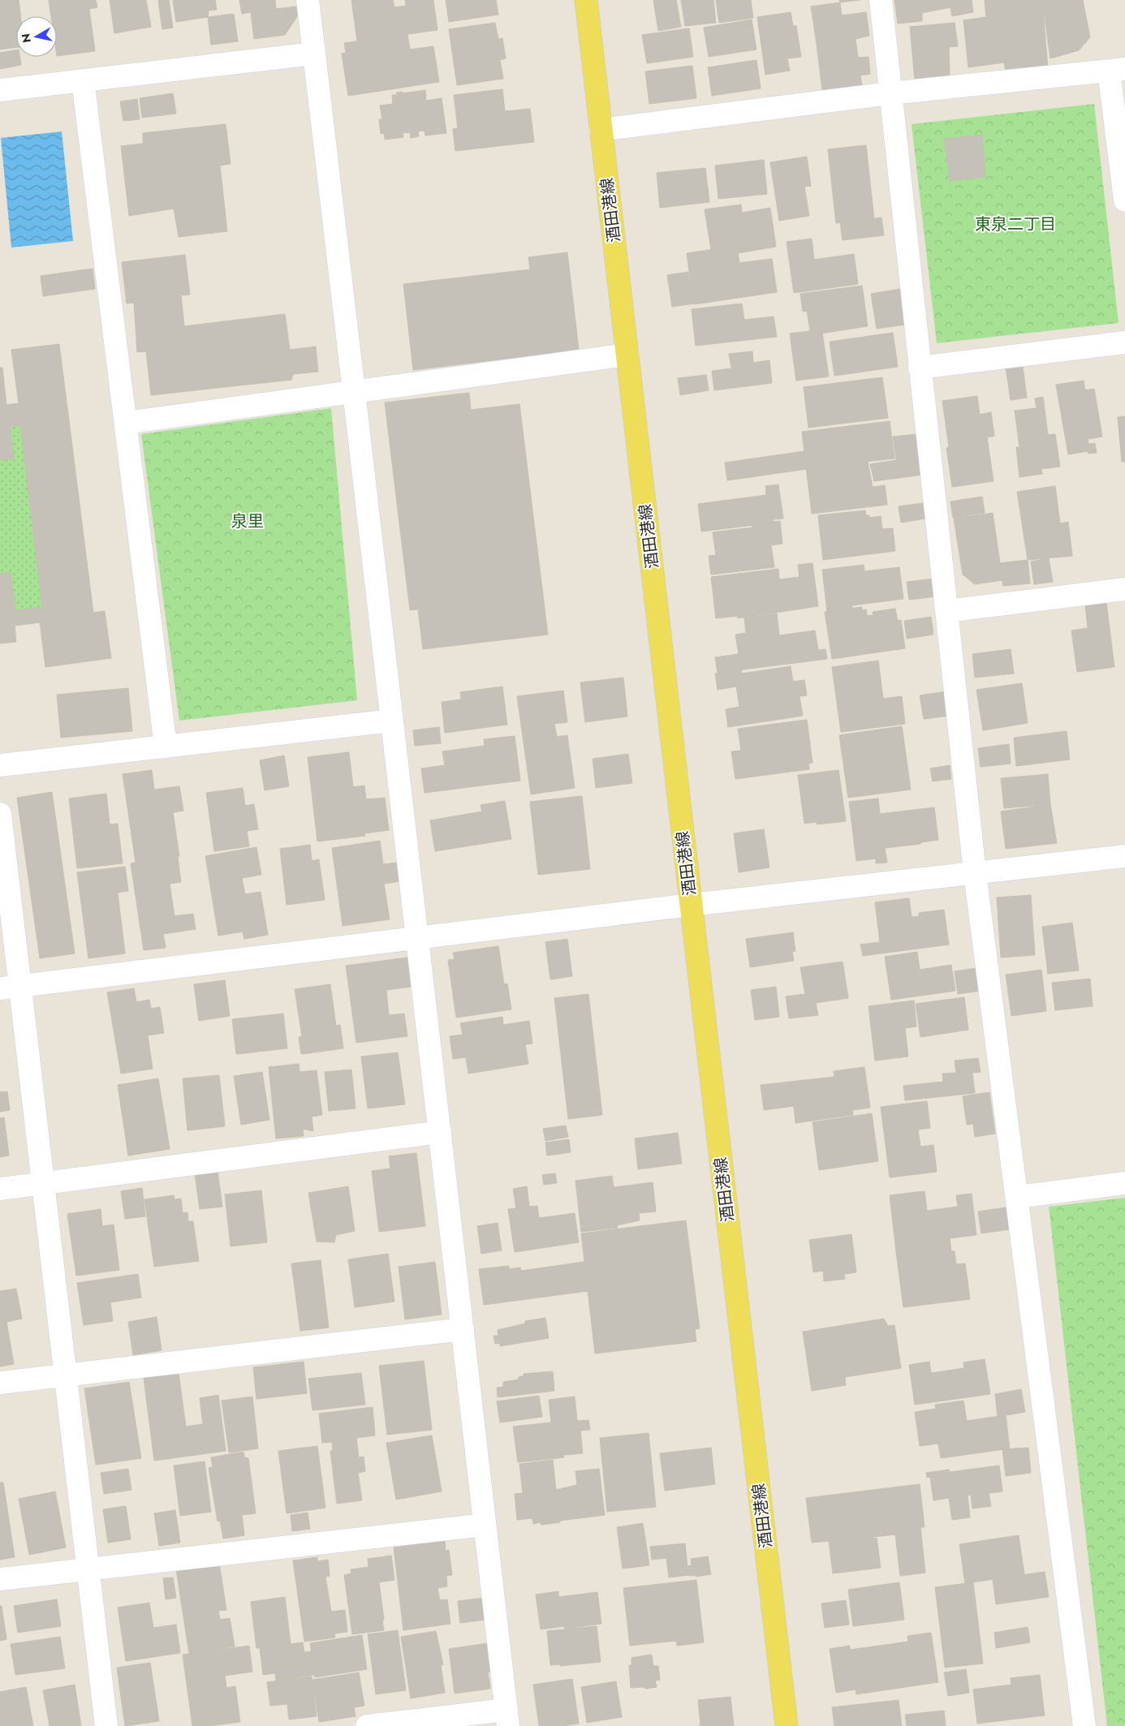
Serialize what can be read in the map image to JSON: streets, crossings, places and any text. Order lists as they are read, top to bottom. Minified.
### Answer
{"streets":{"main road":["酒田港線"]},"parks":["東泉二丁目","泉里"],"north":"left"}
